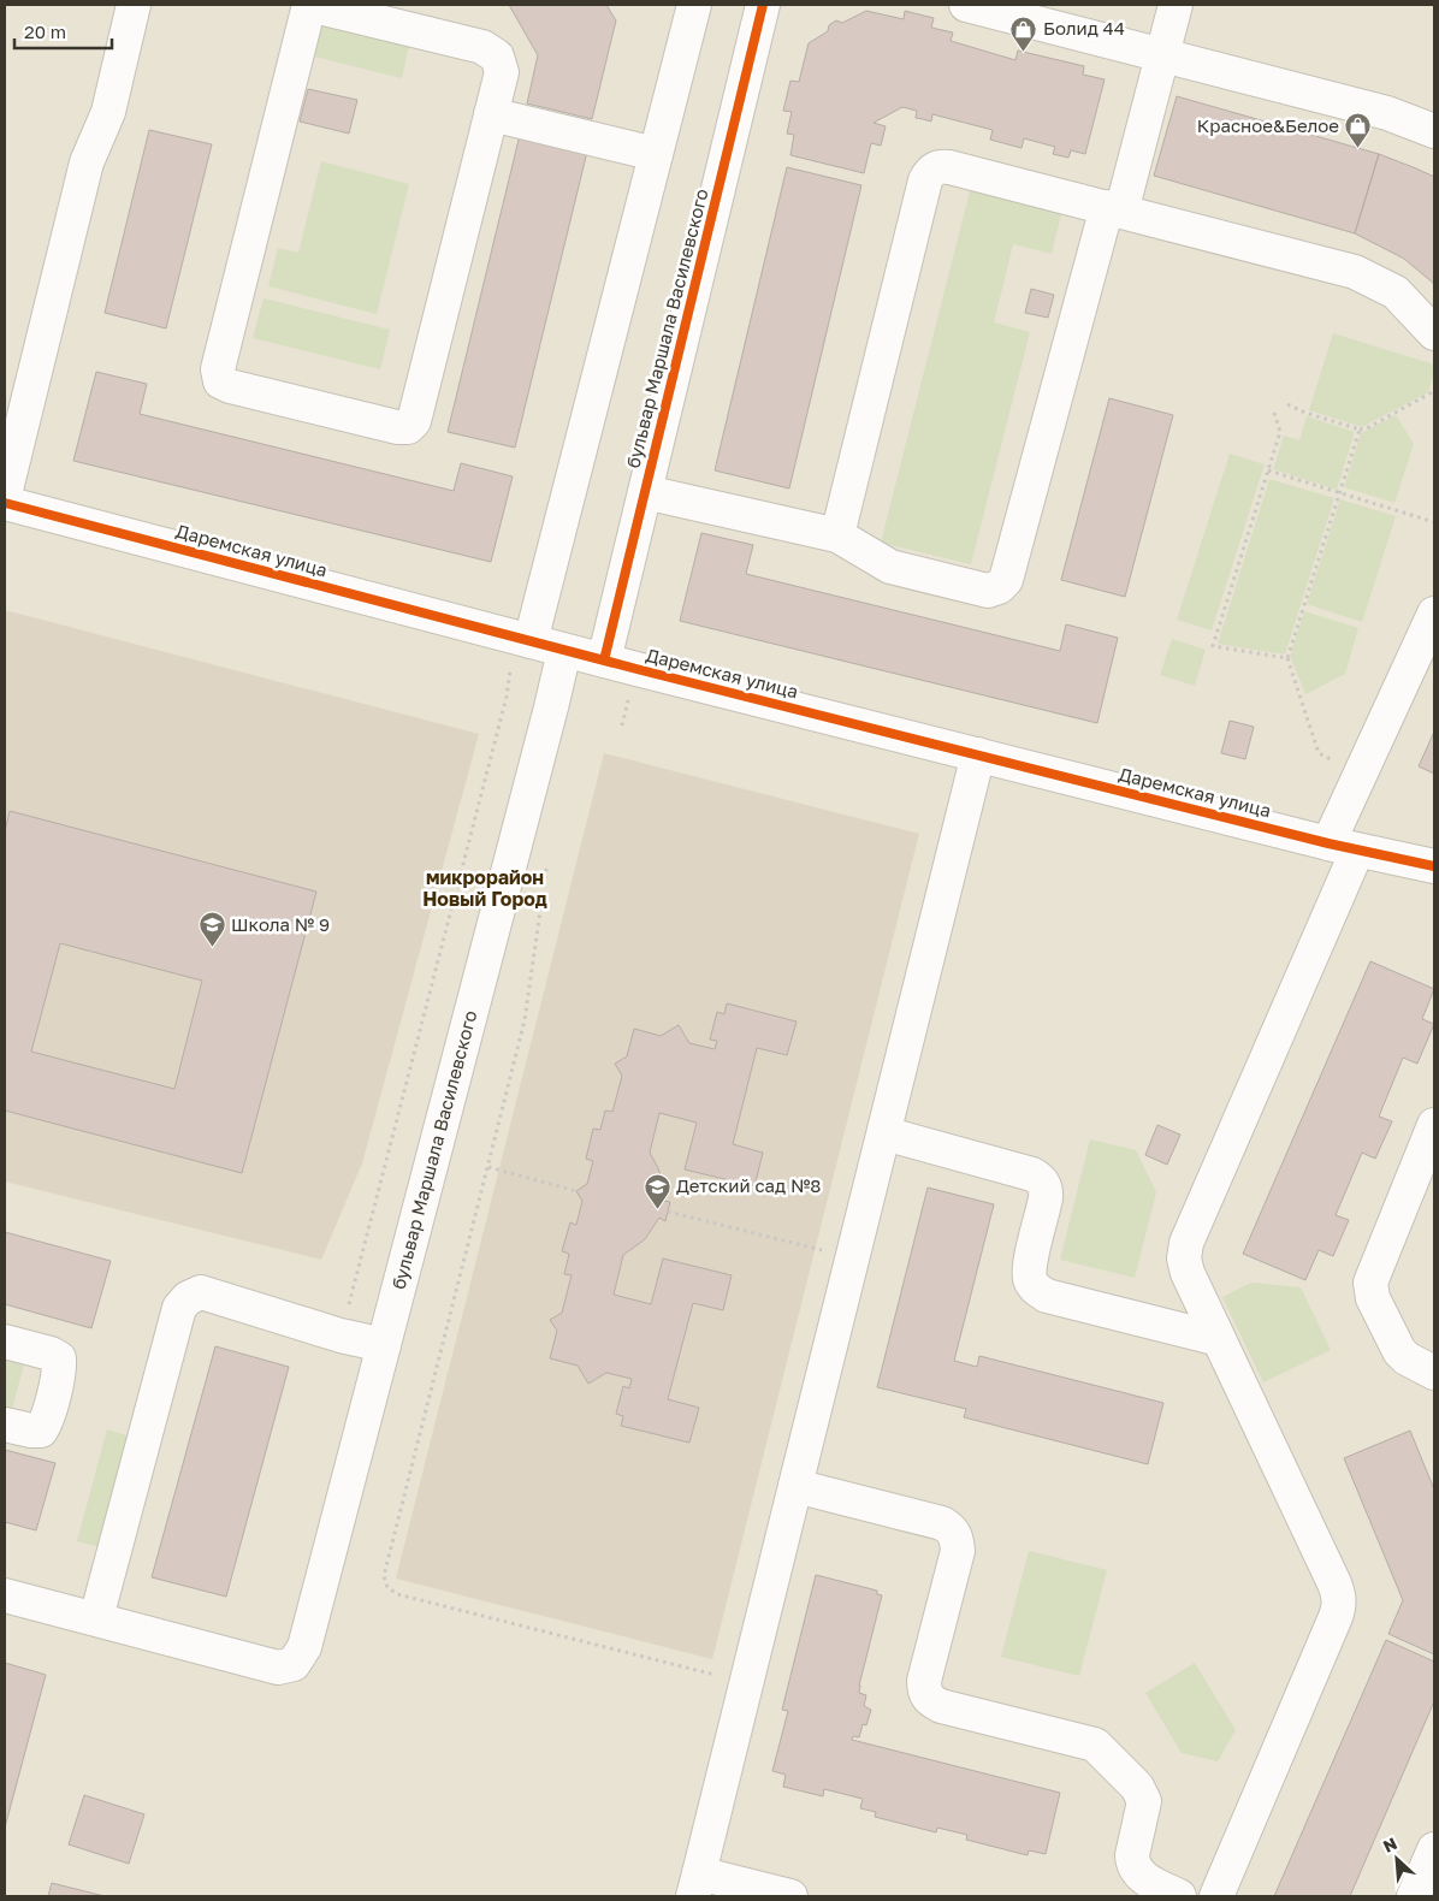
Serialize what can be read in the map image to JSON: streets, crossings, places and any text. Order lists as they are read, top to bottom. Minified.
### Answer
{"streets":{"street":["бульвар Маршала Василевского","Даремская улица"]},"crossings":[["бульвар Маршала Василевского","Даремская улица"]],"districts":["микрорайон Новый Город"],"places":{"shop":["Болид 44","Красное&Белое"],"school or university":["Школа № 9","Детский сад №8"]},"scale_bar":"20 m","north":"top left"}
